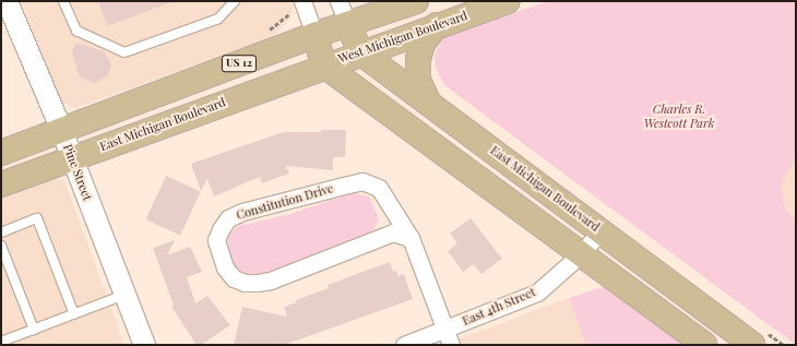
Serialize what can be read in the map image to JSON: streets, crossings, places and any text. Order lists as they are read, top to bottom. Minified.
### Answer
{"streets":{"main road":["West Michigan Boulevard","US 12","East Michigan Boulevard"],"street":["Pine Street","Constitution Drive","East 4th Street"]},"crossings":[["West Michigan Boulevard","East Michigan Boulevard"],["US 12","Pine Street"],["East Michigan Boulevard","Pine Street"],["East Michigan Boulevard","East 4th Street"],["Constitution Drive","East 4th Street"]],"parks":["Charles R. Westcott Park"]}
